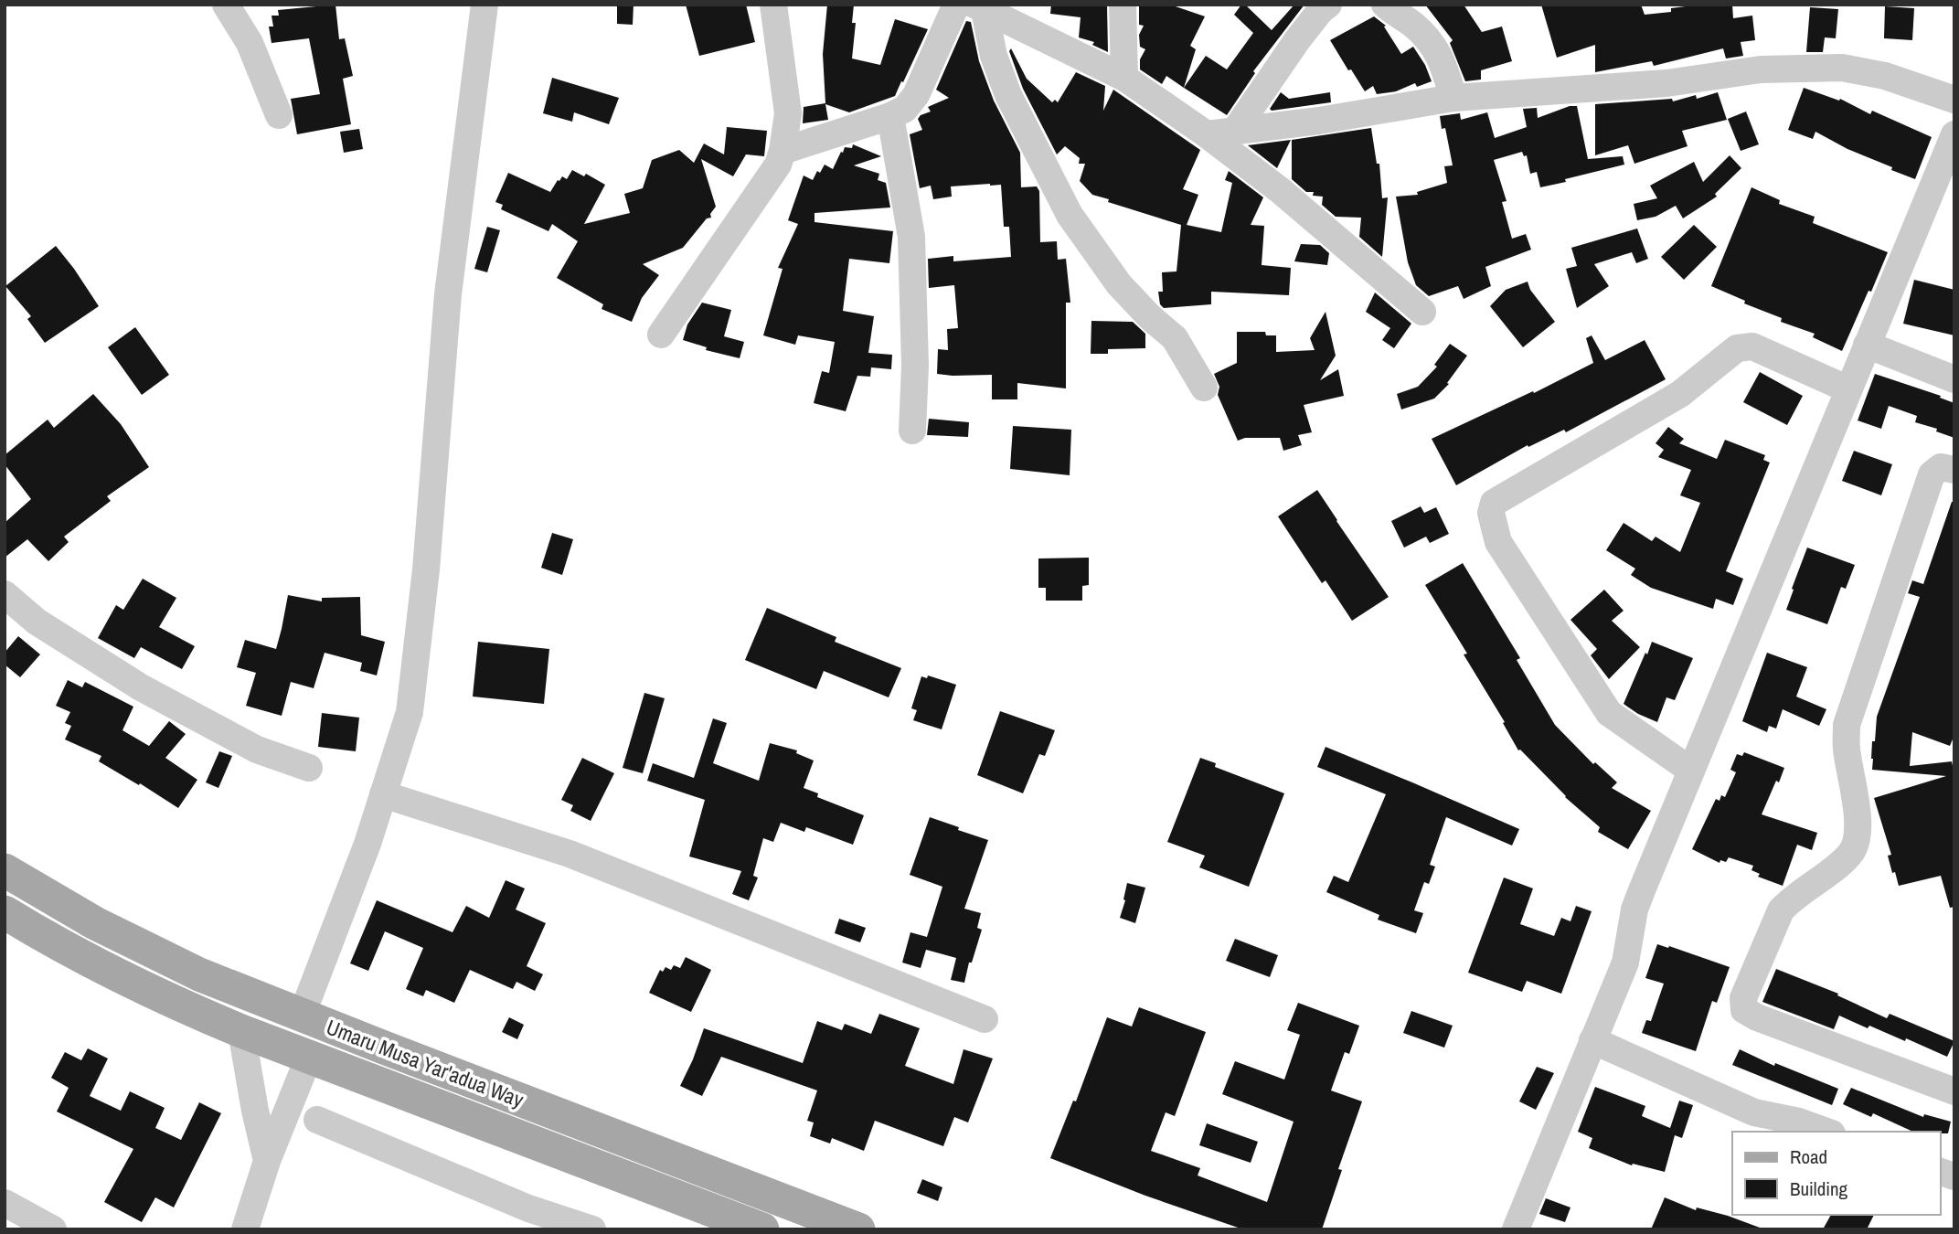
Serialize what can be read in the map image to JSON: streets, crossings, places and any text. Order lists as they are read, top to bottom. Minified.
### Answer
{"streets":{"main road":["Umaru Musa Yar'adua Way"]},"legend":["Road","Building"]}
